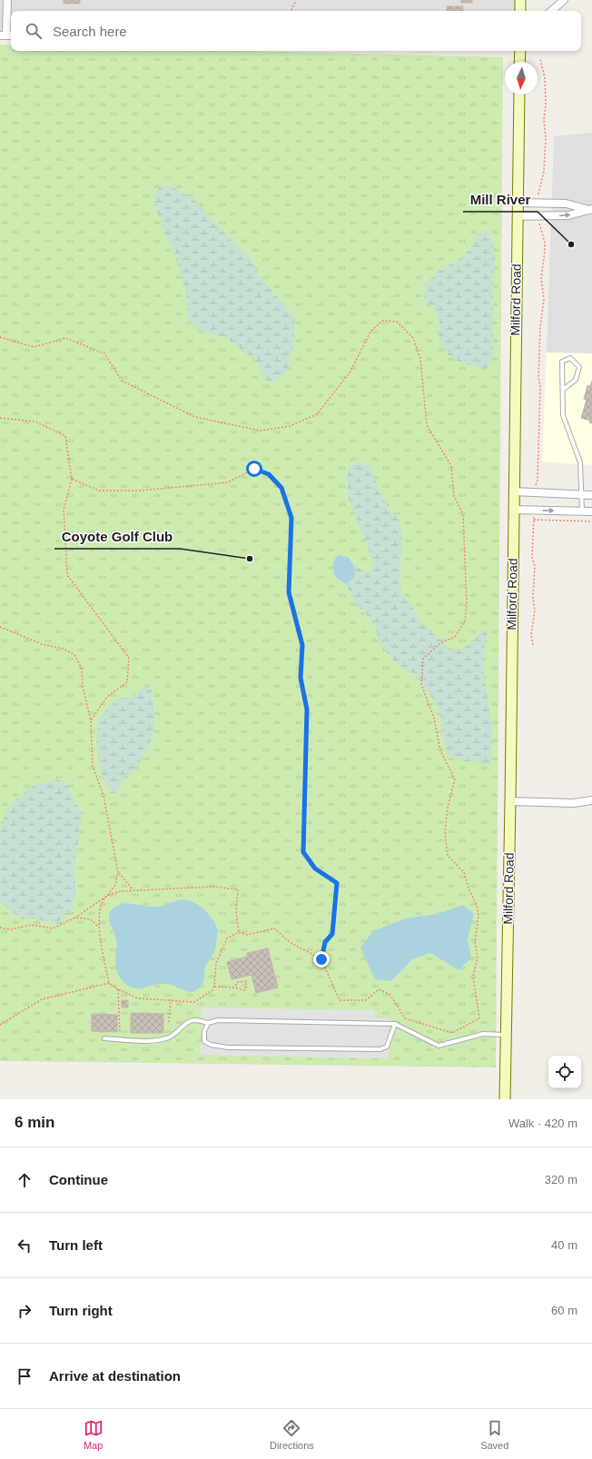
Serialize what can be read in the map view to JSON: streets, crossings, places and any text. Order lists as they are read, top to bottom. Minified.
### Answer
{"streets":{"street":["Milford Road"]},"places":["Mill River","Coyote Golf Club"],"north":"bottom","page":{"search":"Search here","heading":["6 min","Walk · 420 m"],"list":[["Continue","320 m"],["Turn left","40 m"],["Turn right","60 m"],"Arrive at destination"],"nav":["Map","Directions","Saved"]}}
